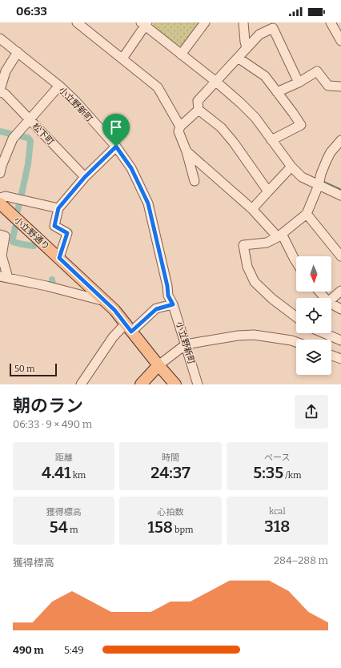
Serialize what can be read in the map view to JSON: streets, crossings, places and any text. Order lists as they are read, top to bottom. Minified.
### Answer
{"streets":{"main road":["小立野通り"],"street":["小立野新町","松下町"]},"crossings":[["小立野新町","松下町"]],"scale_bar":"50 m","north":"bottom","page":{"status":"06:33","scale":"50 m","heading":["朝のラン","06:33 · 9 × 490 m"],"stats":[["距離","4.41 km"],["時間","24:37"],["ペース","5:35 /km"],["獲得標高","54 m"],["心拍数","158 bpm"],["kcal","318"]],"chart":["獲得標高","284–288 m"],"list":[{"name":"490 m","note":"5:49"}]}}
